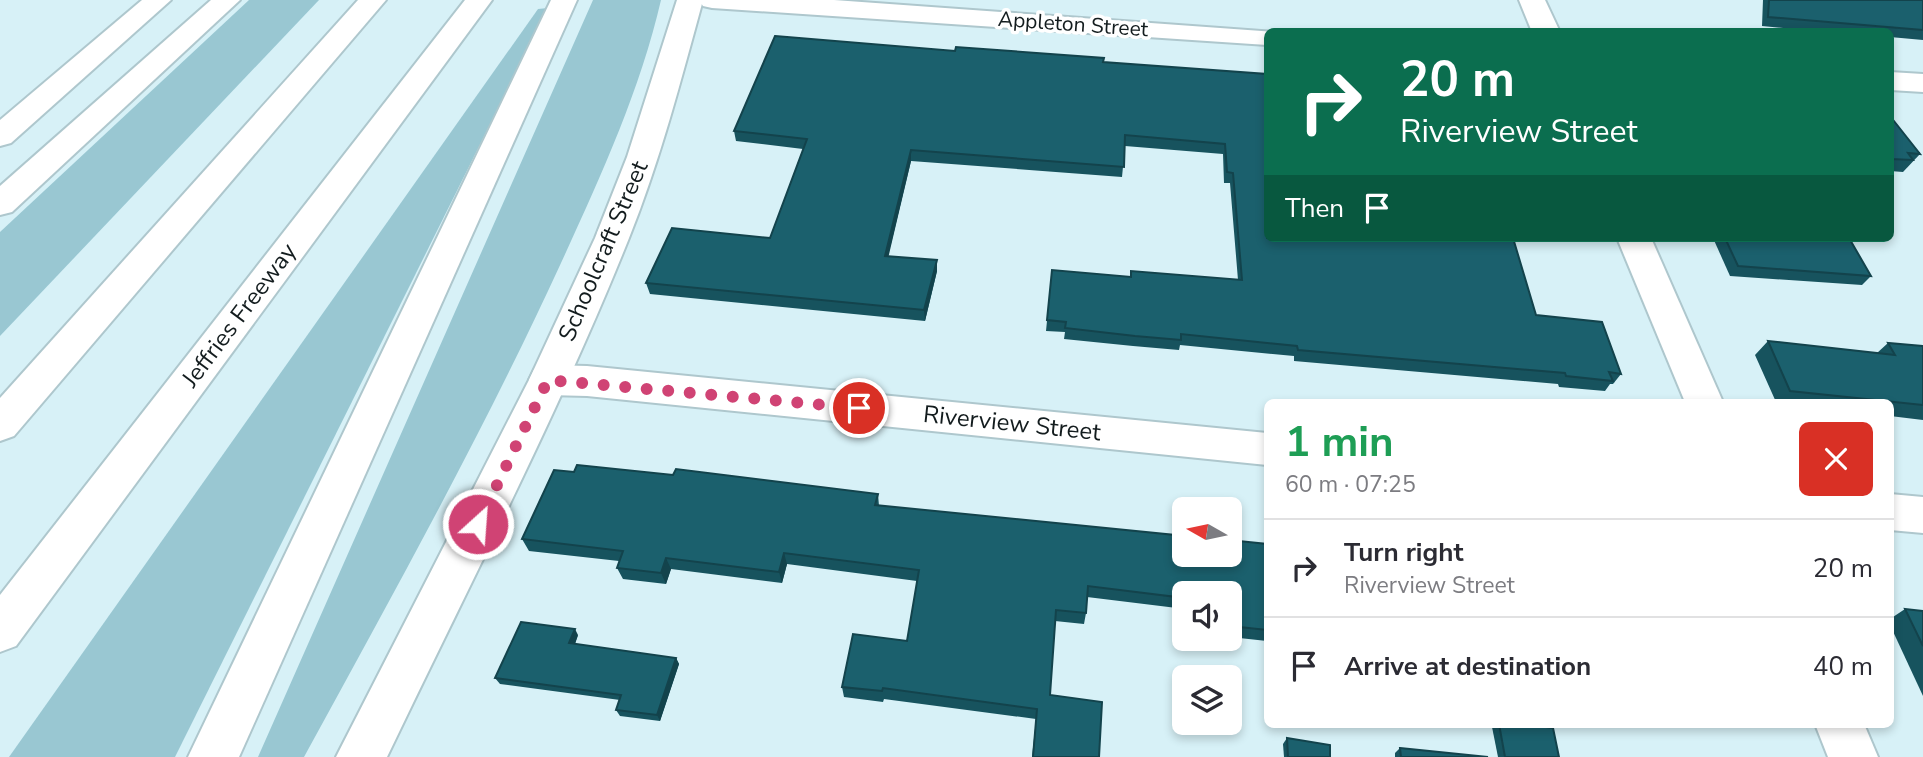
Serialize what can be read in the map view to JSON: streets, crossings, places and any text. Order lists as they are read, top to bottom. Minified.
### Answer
{"streets":{"main road":["Appleton Street","Schoolcraft Street","Jeffries Freeway","Riverview Street"]},"crossings":[["Schoolcraft Street","Riverview Street"]],"north":"left","page":{"turn":["20 m","Riverview Street"],"then":"Then","heading":["1 min","60 m · 07:25"],"list":[{"name":"Turn right","note":"Riverview Street","value":"20 m"},{"name":"Arrive at destination","value":"40 m"}]}}
